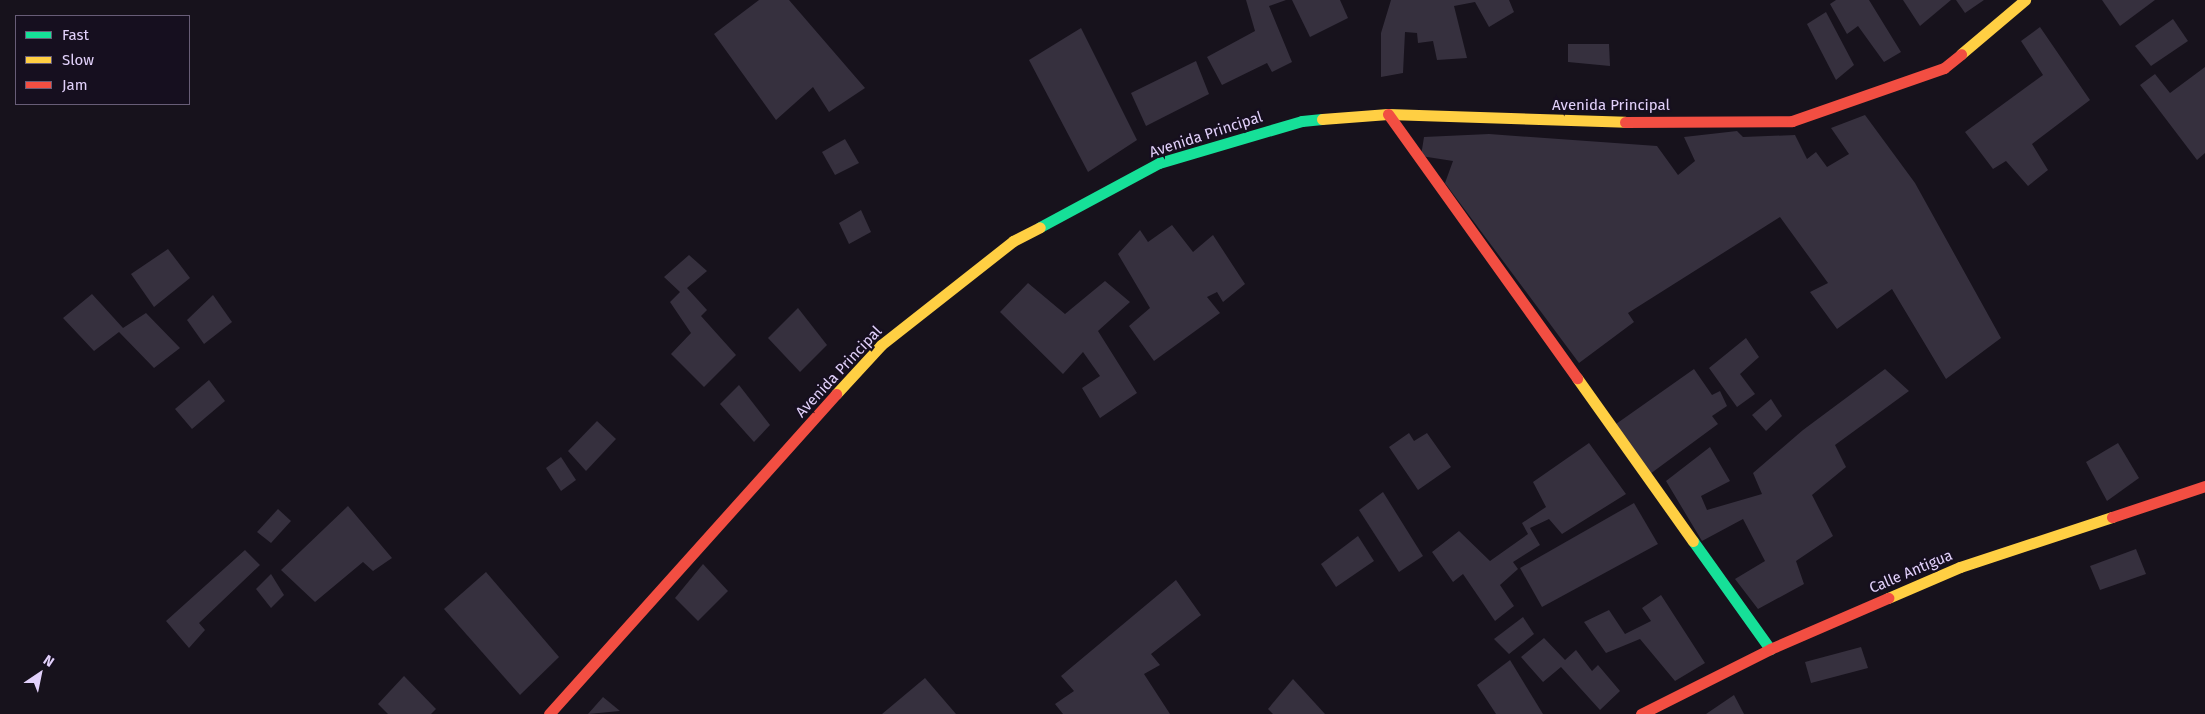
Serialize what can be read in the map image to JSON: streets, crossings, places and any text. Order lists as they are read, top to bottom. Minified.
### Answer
{"streets":{"street":["Avenida Principal","Calle Antigua"]},"legend":["Fast","Slow","Jam"],"north":"top right"}
